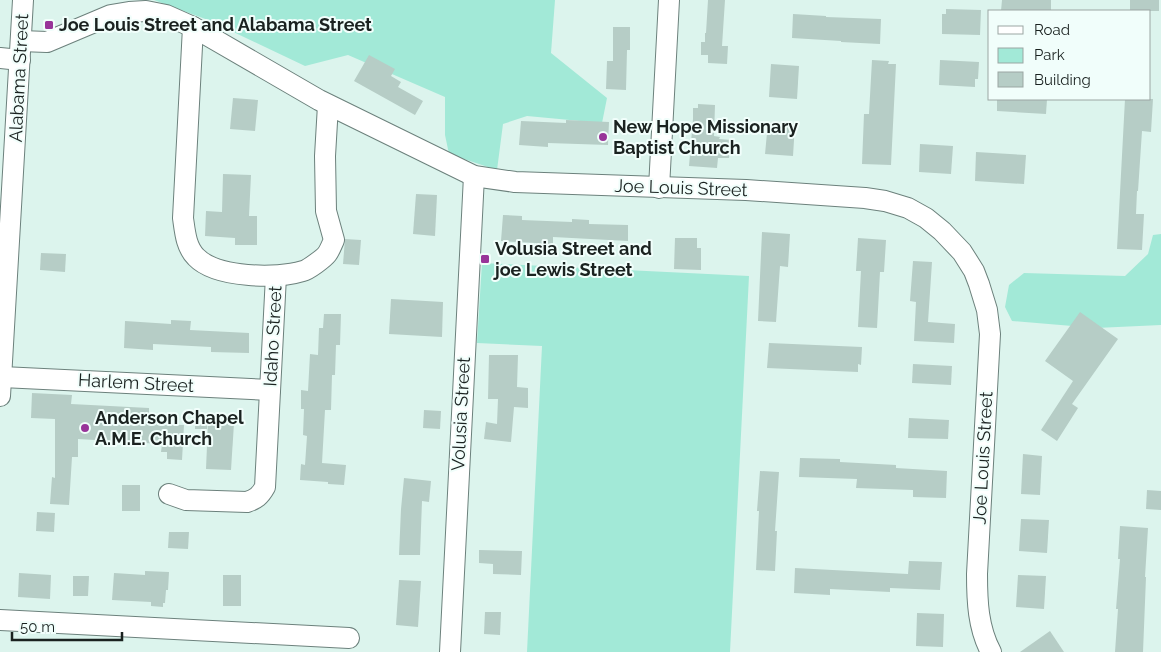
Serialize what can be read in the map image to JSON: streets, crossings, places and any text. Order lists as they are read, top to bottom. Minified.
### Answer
{"streets":{"street":["Alabama Street","Joe Louis Street","Idaho Street","Harlem Street","Volusia Street"]},"crossings":[["Alabama Street","Joe Louis Street"],["Alabama Street","Harlem Street"],["Joe Louis Street","Idaho Street"],["Joe Louis Street","Volusia Street"],["Idaho Street","Harlem Street"]],"places":{"transit":["Joe Louis Street and Alabama Street","Volusia Street and joe Lewis Street"],"other":["New Hope Missionary Baptist Church","Anderson Chapel A.M.E. Church"]},"legend":["Road","Park","Building"],"scale_bar":"50 m"}
